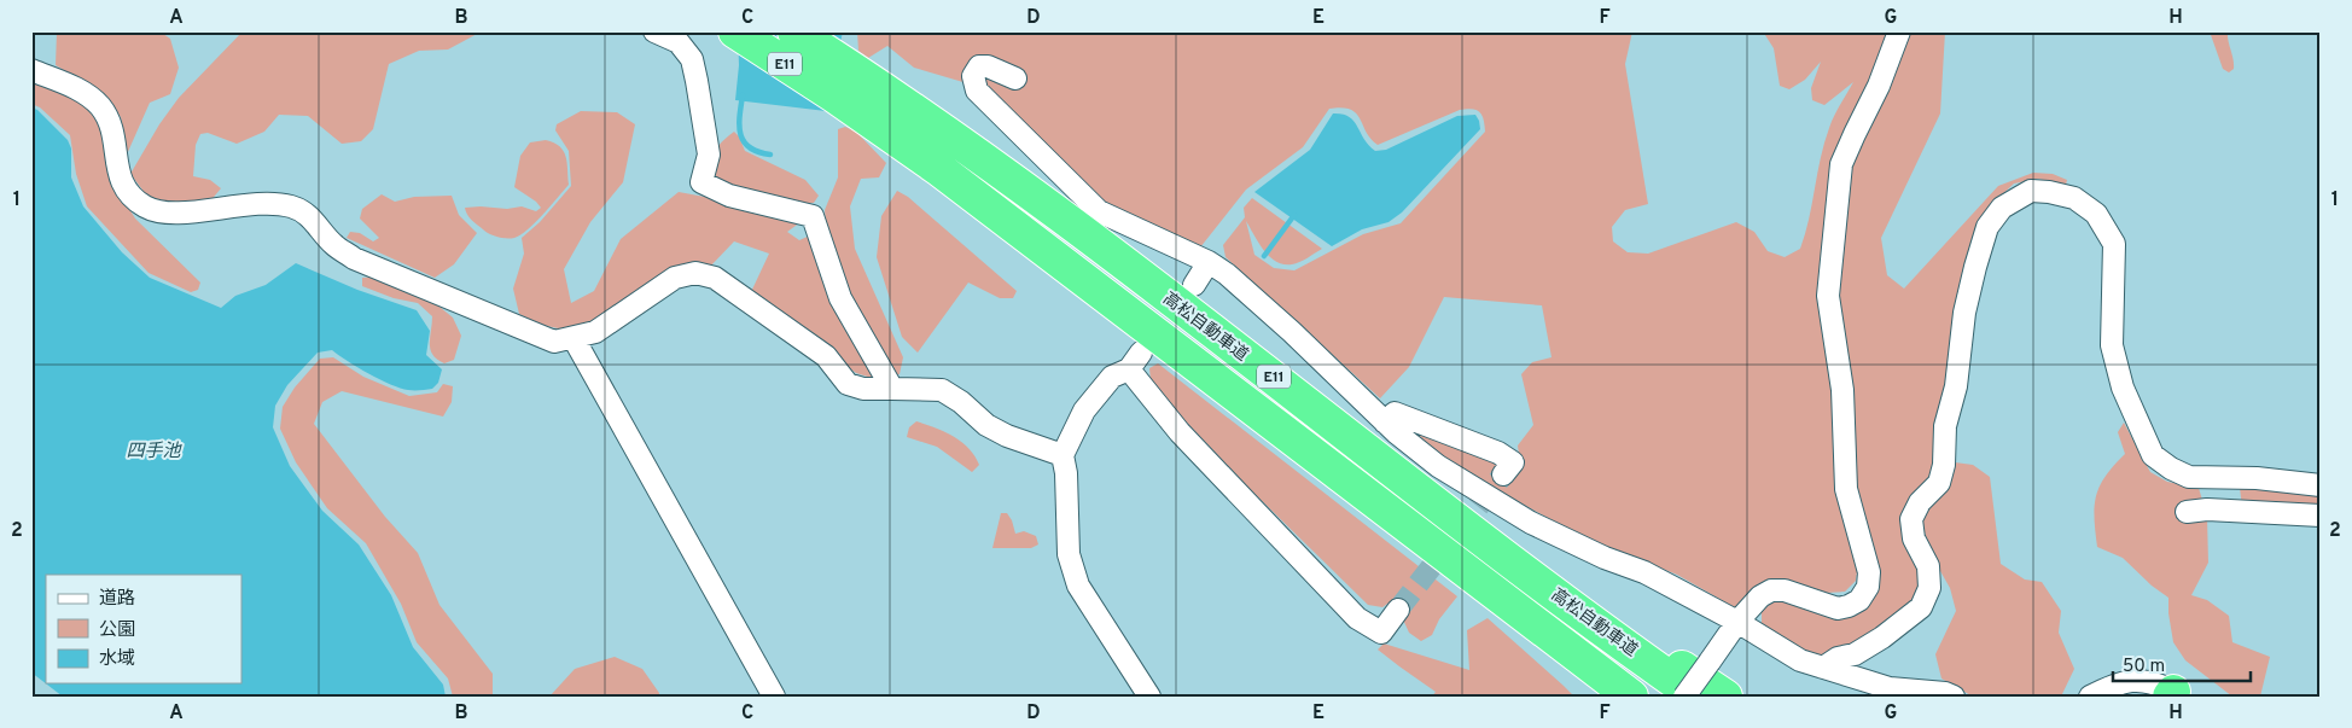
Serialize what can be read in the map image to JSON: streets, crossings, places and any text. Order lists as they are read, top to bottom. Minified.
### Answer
{"streets":{"highway":["E11","高松自動車道"]},"water":["四手池"],"legend":["道路","公園","水域"],"scale_bar":"50 m","grid":{"columns":["A","B","C","D","E","F","G","H"],"rows":["1","2"]}}
